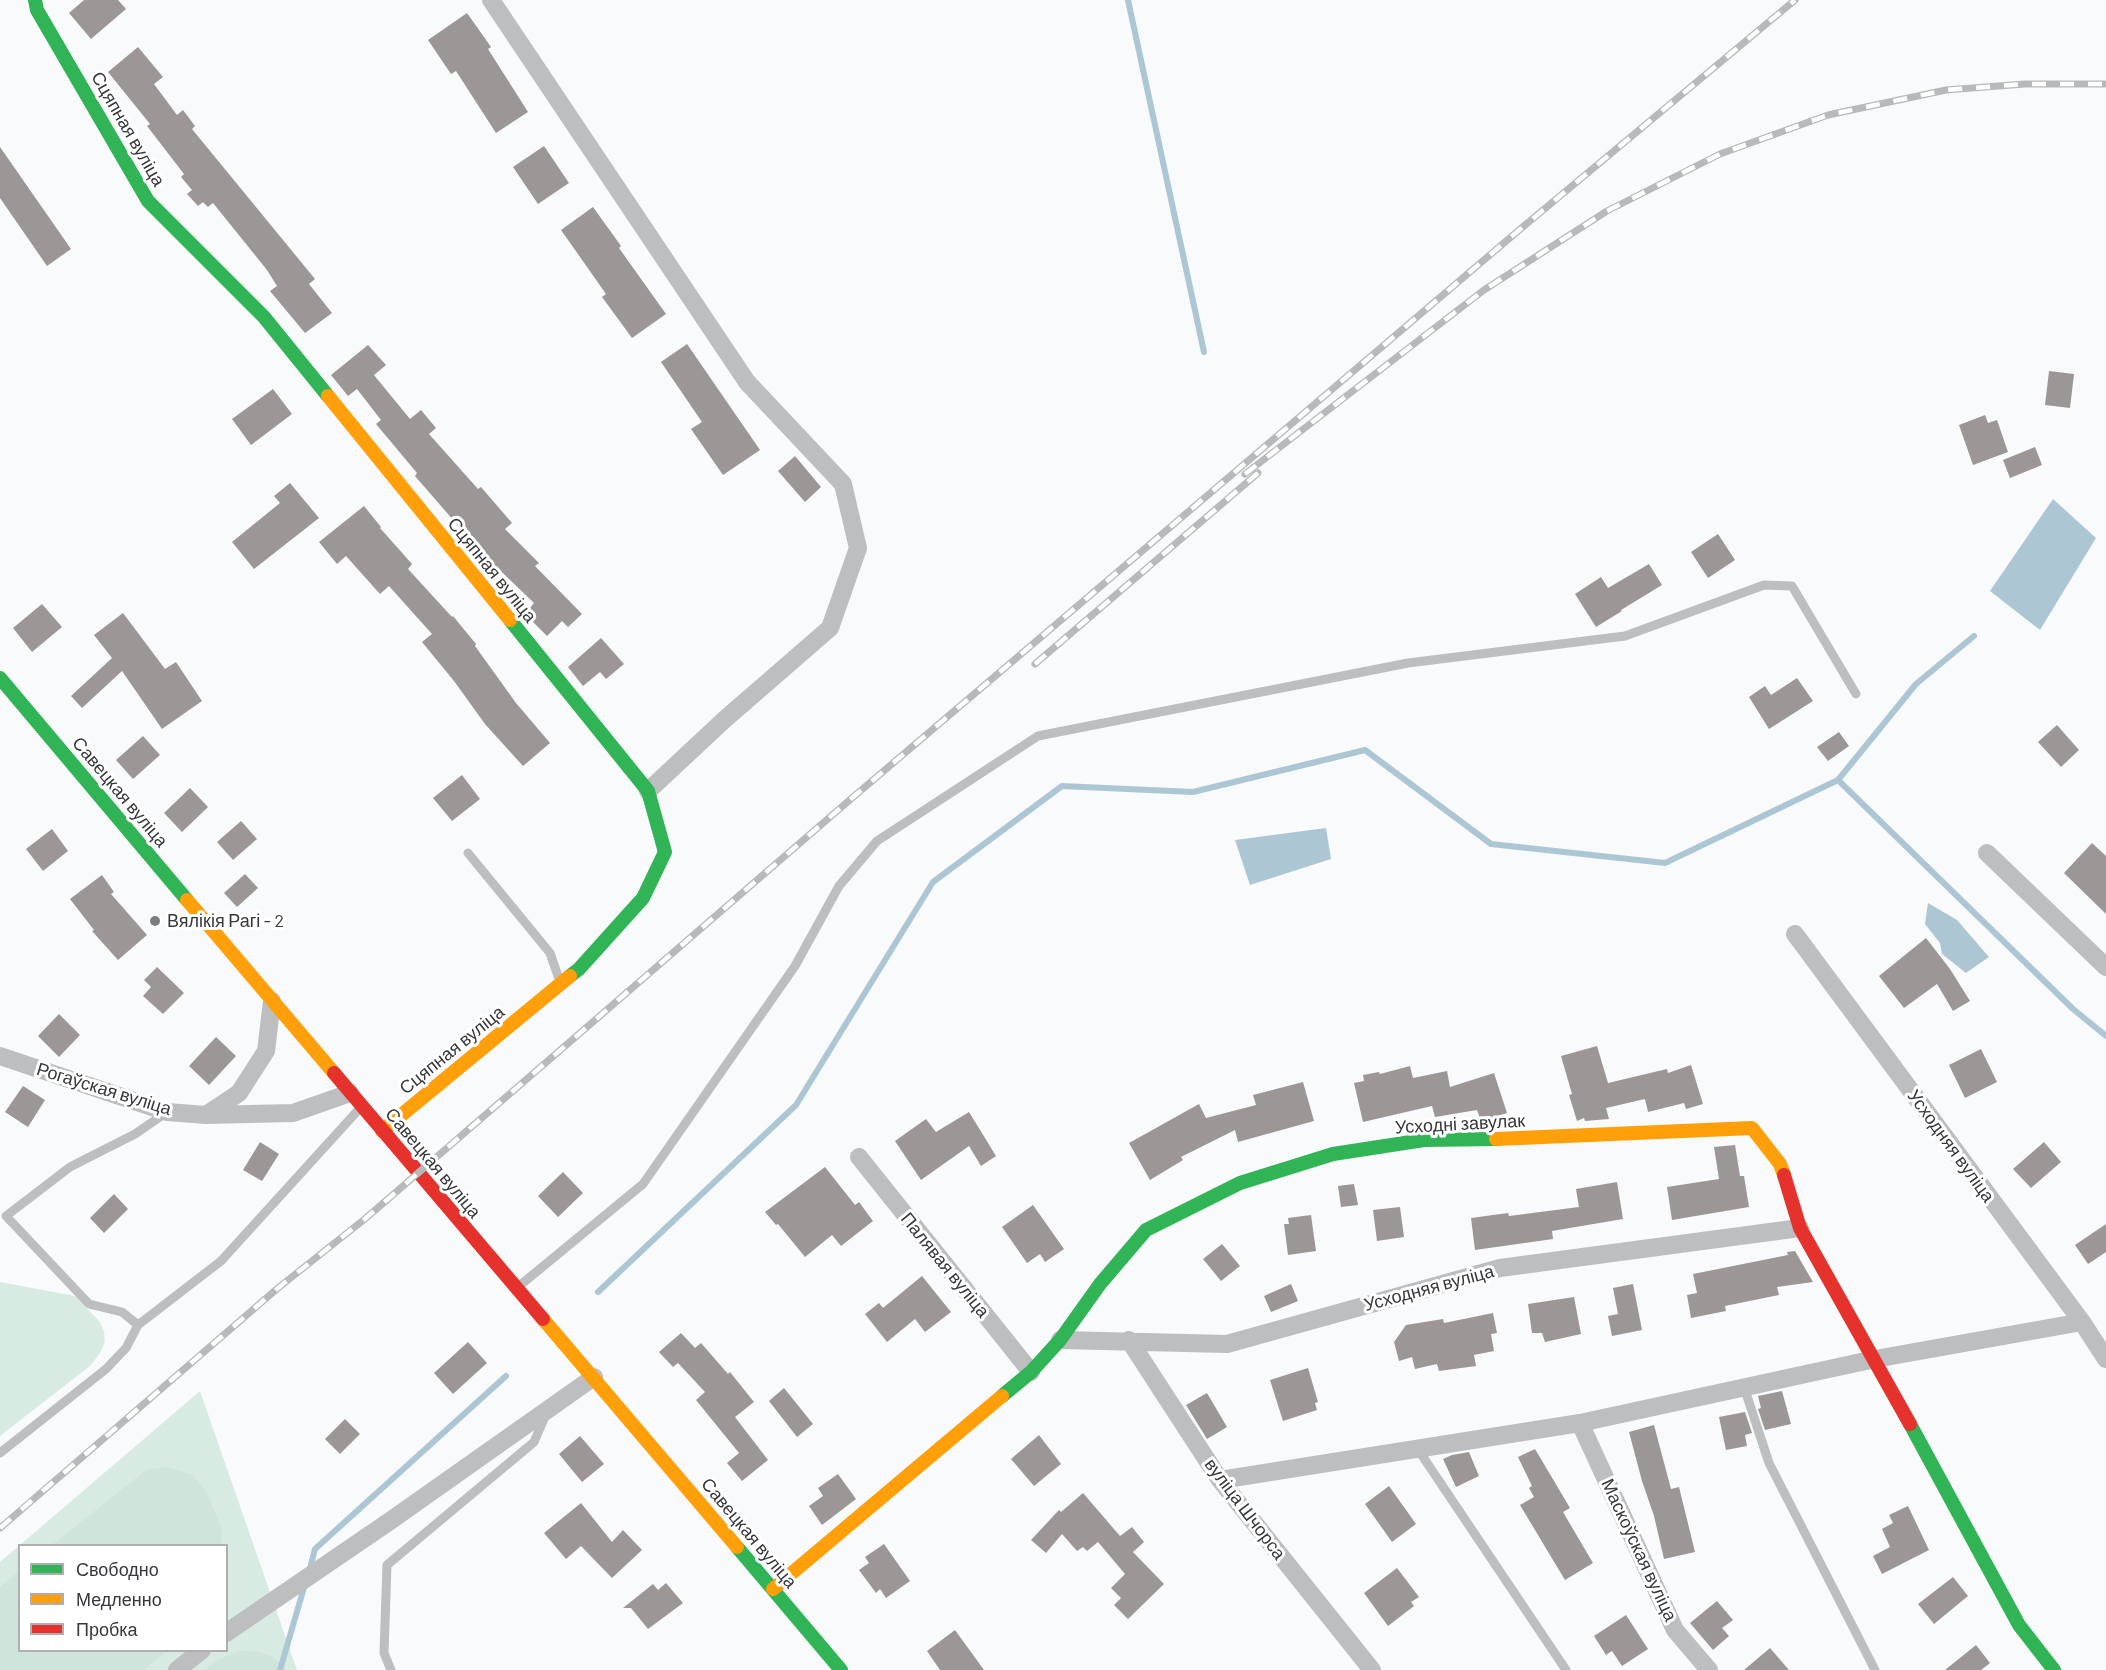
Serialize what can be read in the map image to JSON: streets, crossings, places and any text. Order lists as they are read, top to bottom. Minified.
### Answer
{"streets":{"street":["Сцяпная вуліца","Савецкая вуліца","Рогаўская вуліца","Усходні завулак","Усходняя вуліца","Палявая вуліца","вуліца Шчорса","Маскоўская вуліца"]},"crossings":[["Сцяпная вуліца","Савецкая вуліца"],["Савецкая вуліца","Рогаўская вуліца"],["Савецкая вуліца","Усходні завулак"],["Усходні завулак","Усходняя вуліца"],["Усходні завулак","Палявая вуліца"],["Усходняя вуліца","вуліца Шчорса"]],"places":["Вялікія Рагі - 2"],"legend":["Свободно","Медленно","Пробка"]}
